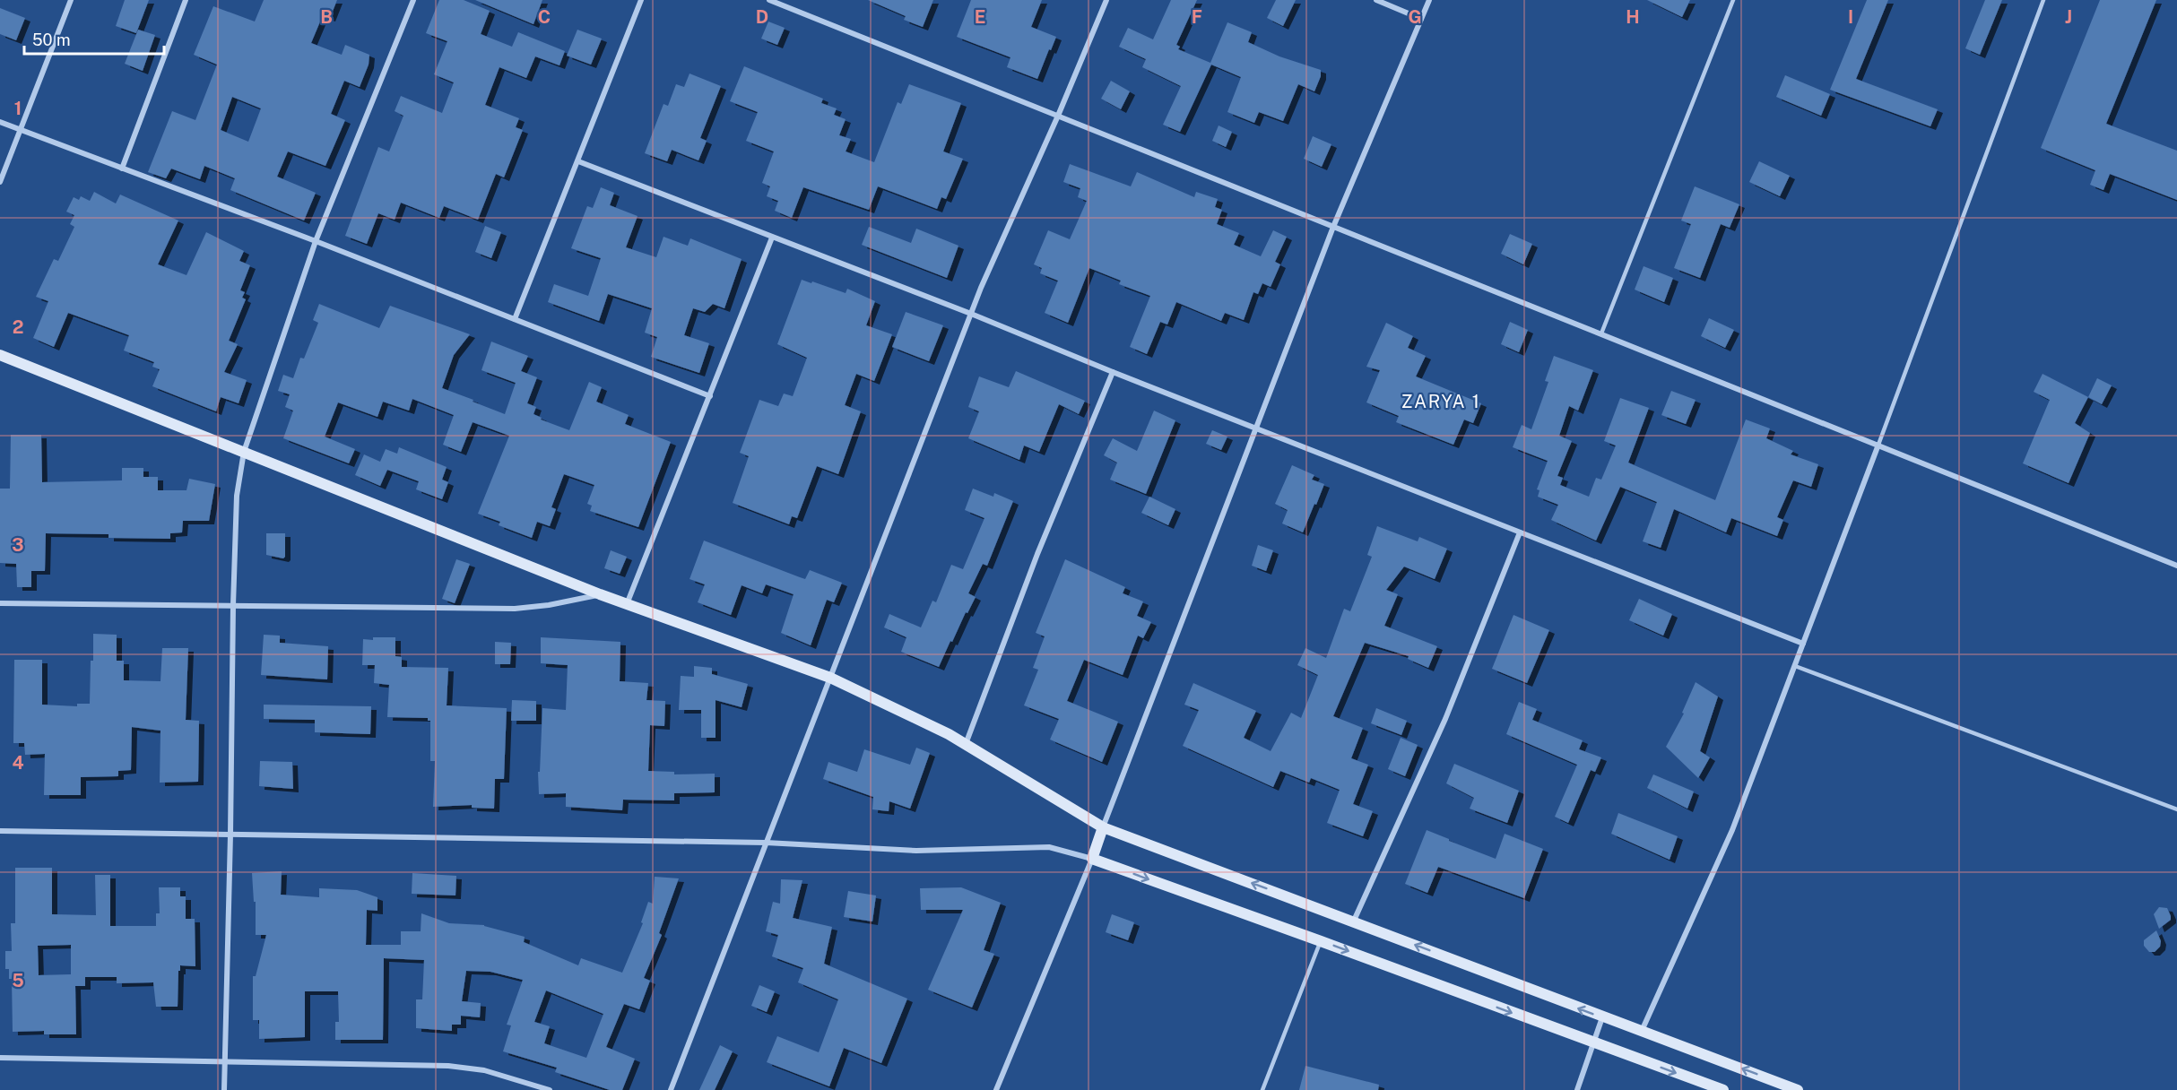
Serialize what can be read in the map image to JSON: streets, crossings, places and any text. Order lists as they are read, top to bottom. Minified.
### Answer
{"districts":["ZARYA 1"],"scale_bar":"50 m","grid":{"columns":["B","C","D","E","F","G","H","I","J"],"rows":["1","2","3","4","5"]}}
